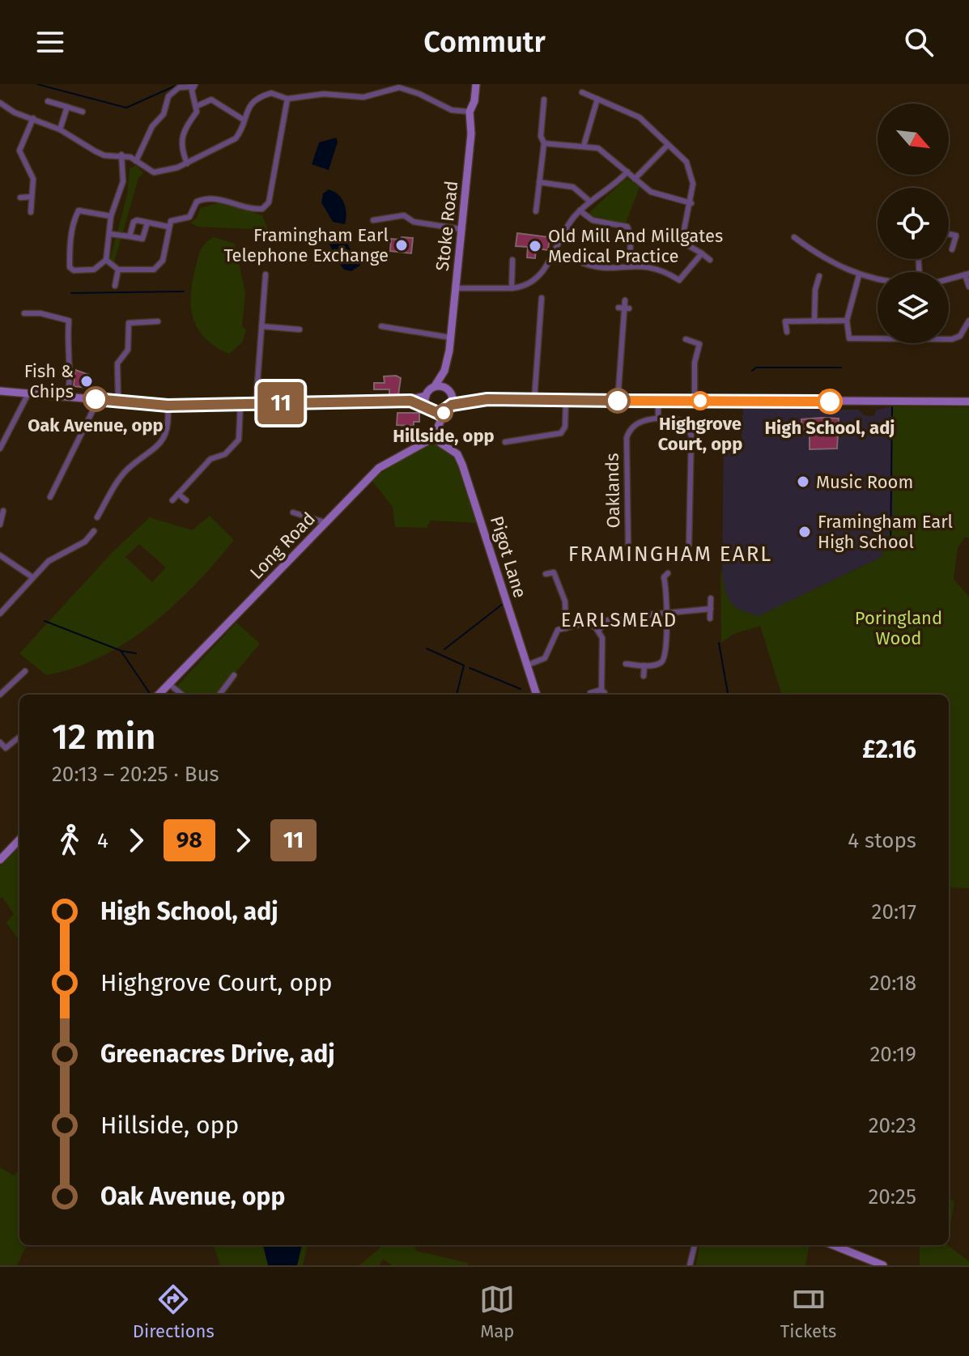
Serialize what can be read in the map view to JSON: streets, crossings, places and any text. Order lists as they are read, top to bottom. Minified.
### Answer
{"streets":{"street":["Stoke Road","Oaklands","Long Road","Pigot Lane"]},"crossings":[["Long Road","Pigot Lane"]],"districts":["FRAMINGHAM EARL","EARLSMEAD"],"parks":["Poringland Wood"],"places":["Framingham Earl Telephone Exchange","Old Mill And Millgates Medical Practice","Fish & Chips","Oak Avenue, opp","Highgrove Court, opp","High School, adj","Hillside, opp","Music Room","Framingham Earl High School"],"lines":["bus line 11","bus line 98"],"north":"bottom right","page":{"header":"Commutr","on_map":"11","heading":["12 min","20:13 – 20:25 · Bus","£2.16"],"legs":["4","98","11","4 stops"],"list":[{"name":"High School, adj","value":"20:17"},{"name":"Highgrove Court, opp","value":"20:18"},{"name":"Greenacres Drive, adj","value":"20:19"},{"name":"Hillside, opp","value":"20:23"},{"name":"Oak Avenue, opp","value":"20:25"}],"tabs":["Directions","Map","Tickets"]}}
